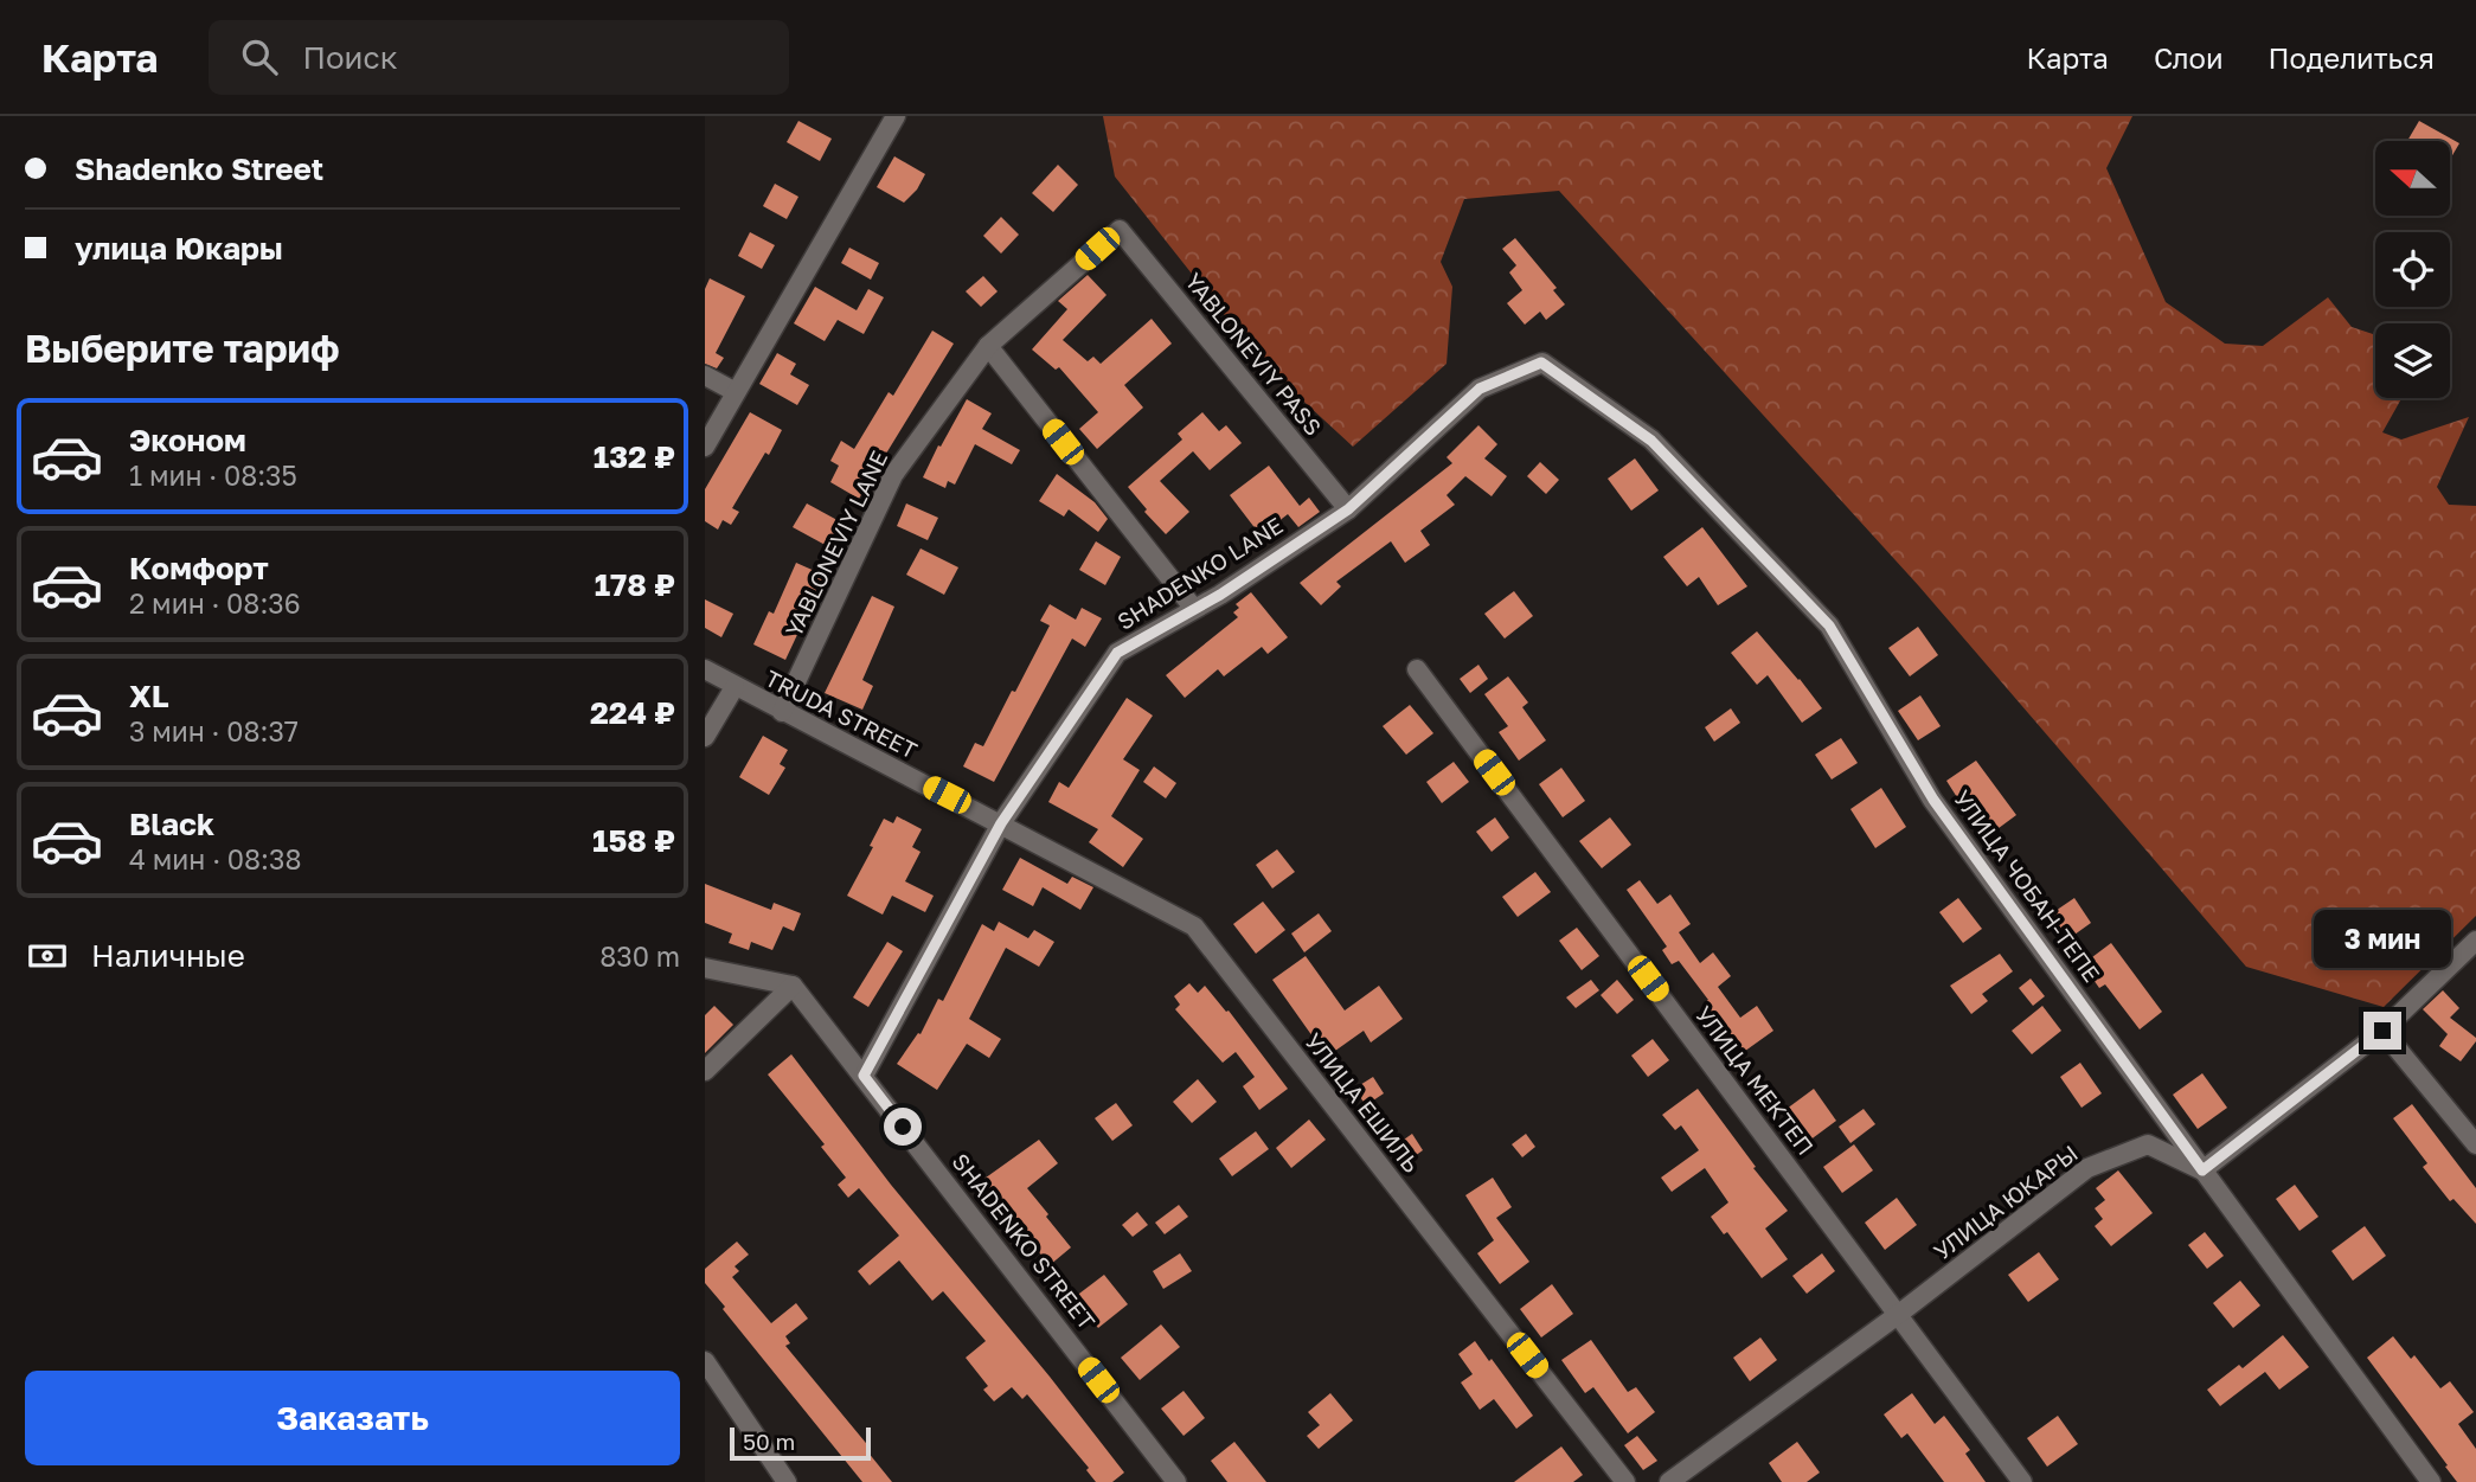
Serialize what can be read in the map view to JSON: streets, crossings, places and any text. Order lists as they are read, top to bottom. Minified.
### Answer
{"streets":{"street":["YABLONEVIY PASS","YABLONEVIY LANE","SHADENKO LANE","TRUDA STREET","УЛИЦА ЧОБАН-ТЕПЕ","УЛИЦА МЕКТЕП","УЛИЦА ЕШИЛЬ","УЛИЦА ЮКАРЫ","SHADENKO STREET"]},"crossings":[["YABLONEVIY PASS","YABLONEVIY LANE"],["YABLONEVIY PASS","SHADENKO LANE"],["YABLONEVIY LANE","TRUDA STREET"],["SHADENKO LANE","TRUDA STREET"],["SHADENKO LANE","УЛИЦА ЧОБАН-ТЕПЕ"],["SHADENKO LANE","УЛИЦА ЕШИЛЬ"],["SHADENKO LANE","SHADENKO STREET"],["TRUDA STREET","УЛИЦА ЕШИЛЬ"],["УЛИЦА ЧОБАН-ТЕПЕ","УЛИЦА ЮКАРЫ"],["УЛИЦА МЕКТЕП","УЛИЦА ЮКАРЫ"]],"scale_bar":"50 m","north":"left","page":{"header":"Карта","search":"Поиск","nav":["Карта","Слои","Поделиться"],"banner":["Shadenko Street","улица Юкары"],"heading":"Выберите тариф","list":[{"name":"Эконом","note":"1 мин · 08:35","value":"132 ₽"},{"name":"Комфорт","note":"2 мин · 08:36","value":"178 ₽"},{"name":"XL","note":"3 мин · 08:37","value":"224 ₽"},{"name":"Black","note":"4 мин · 08:38","value":"158 ₽"}],"pay":["Наличные","830 m"],"bubble":"3 мин","buttons":"Заказать","scale":"50 m"}}
